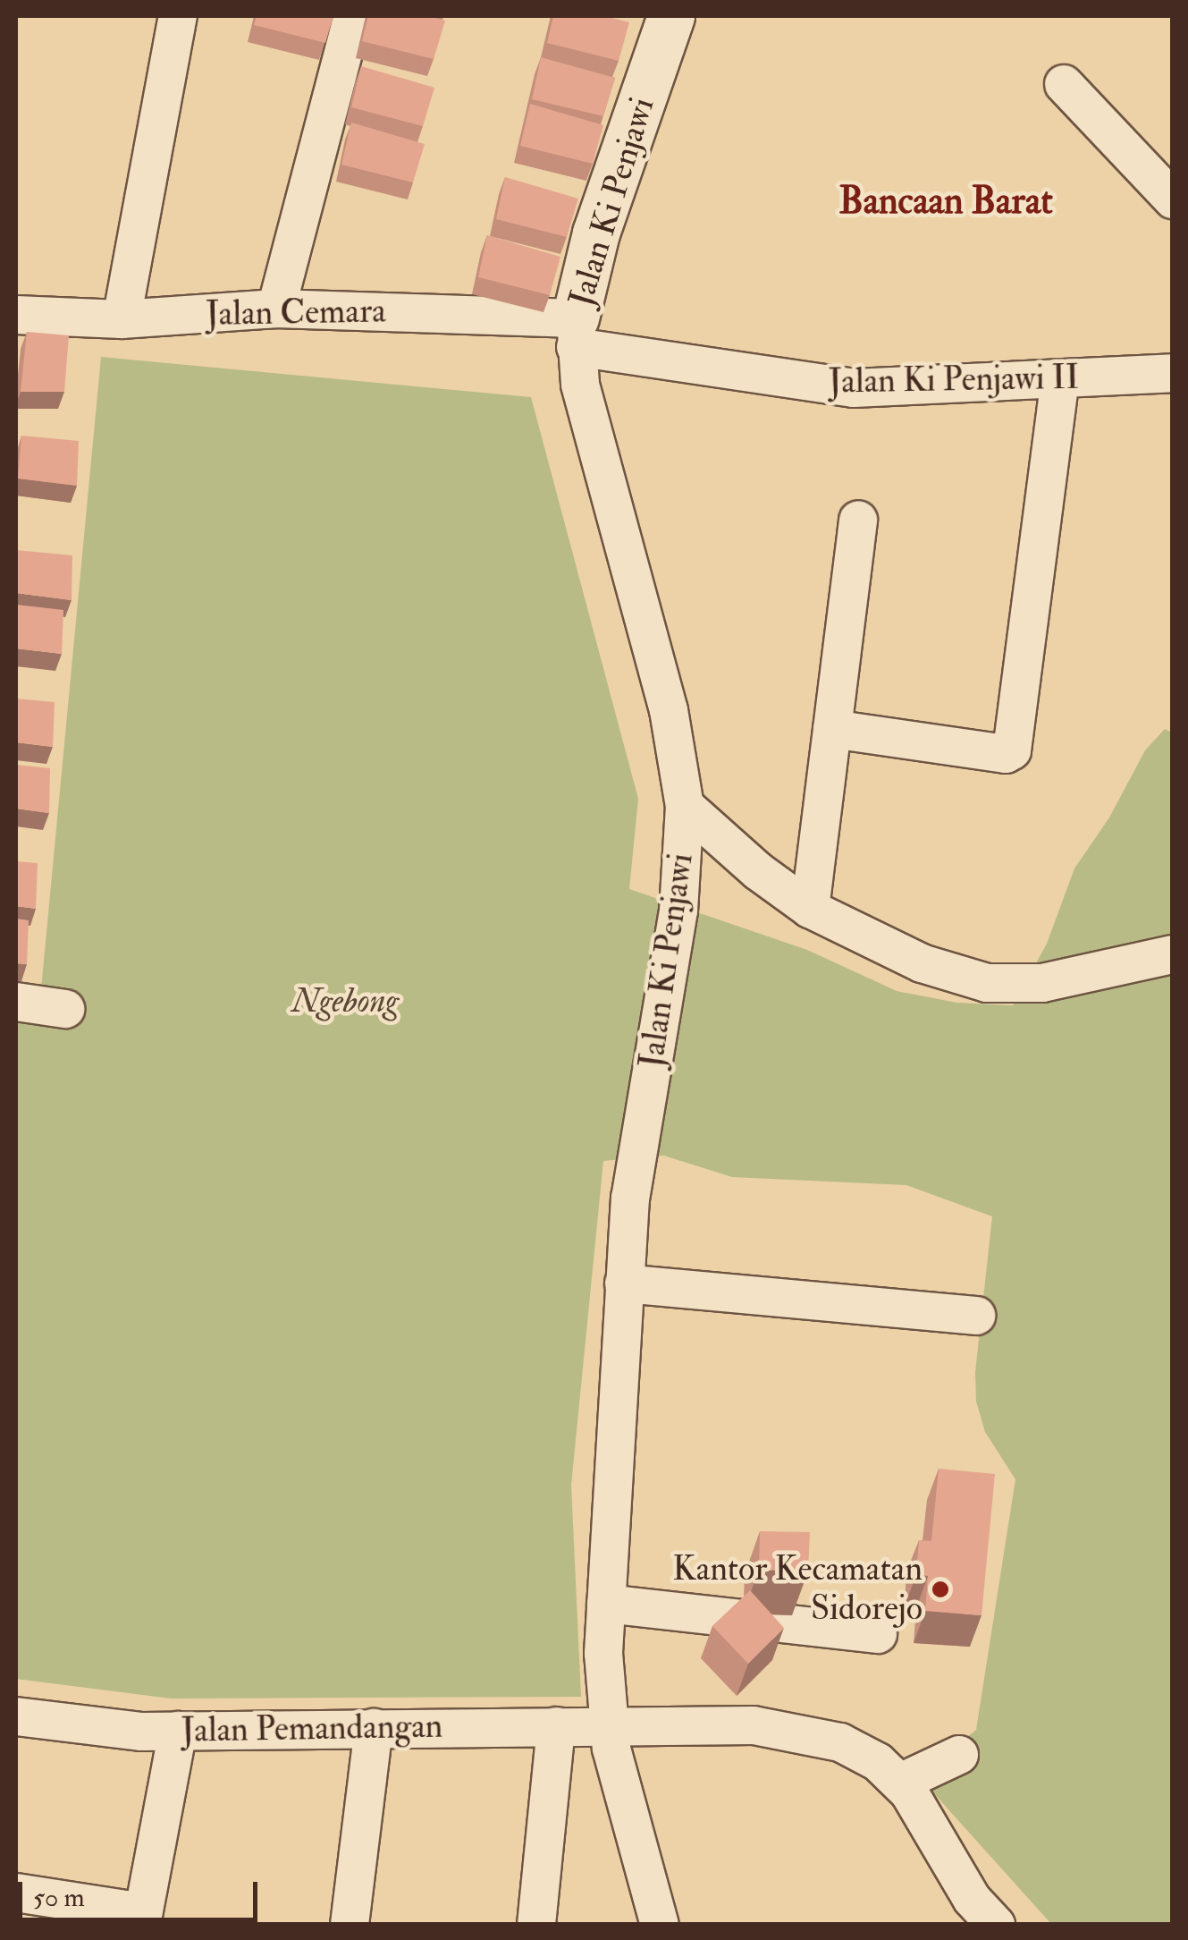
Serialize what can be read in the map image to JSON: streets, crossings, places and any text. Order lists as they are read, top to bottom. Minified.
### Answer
{"streets":{"street":["Jalan Ki Penjawi","Jalan Cemara","Jalan Ki Penjawi II","Jalan Pemandangan"]},"crossings":[["Jalan Ki Penjawi","Jalan Cemara"],["Jalan Ki Penjawi","Jalan Ki Penjawi II"],["Jalan Ki Penjawi","Jalan Pemandangan"],["Jalan Cemara","Jalan Ki Penjawi II"]],"districts":["Bancaan Barat"],"parks":["Ngebong"],"places":["Kantor Kecamatan Sidorejo"],"scale_bar":"50 m"}
